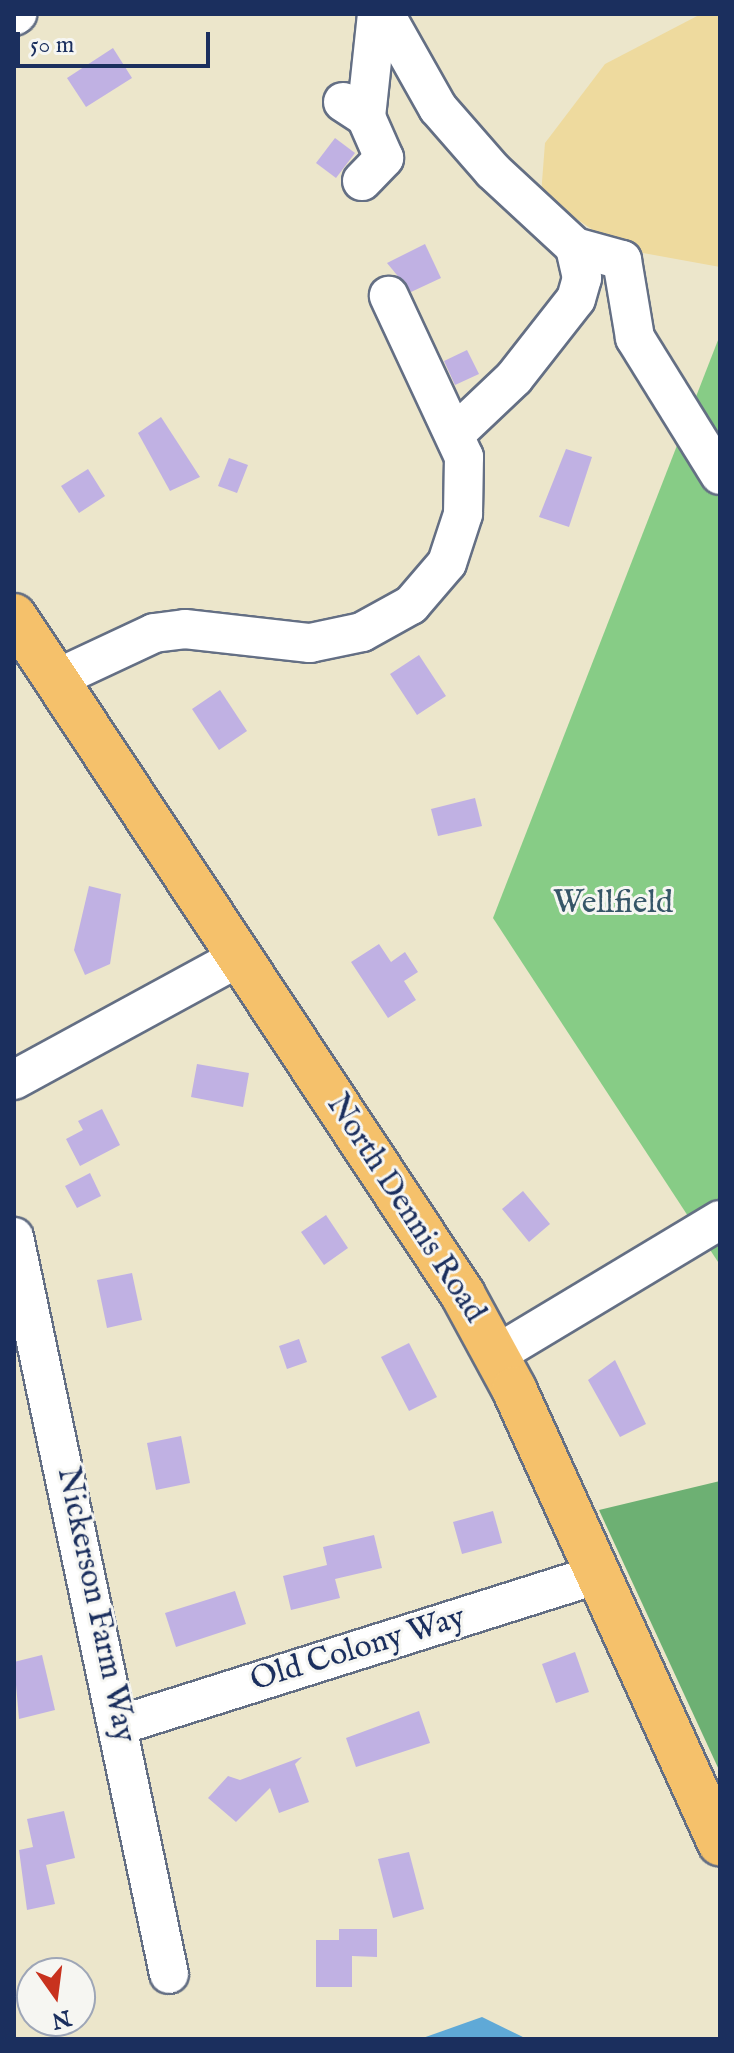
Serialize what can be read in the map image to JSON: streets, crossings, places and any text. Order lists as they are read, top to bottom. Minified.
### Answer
{"streets":{"main road":["North Dennis Road"],"street":["Nickerson Farm Way","Old Colony Way"]},"crossings":[["North Dennis Road","Old Colony Way"],["Nickerson Farm Way","Old Colony Way"]],"parks":["Wellfield"],"scale_bar":"50 m","north":"bottom"}
